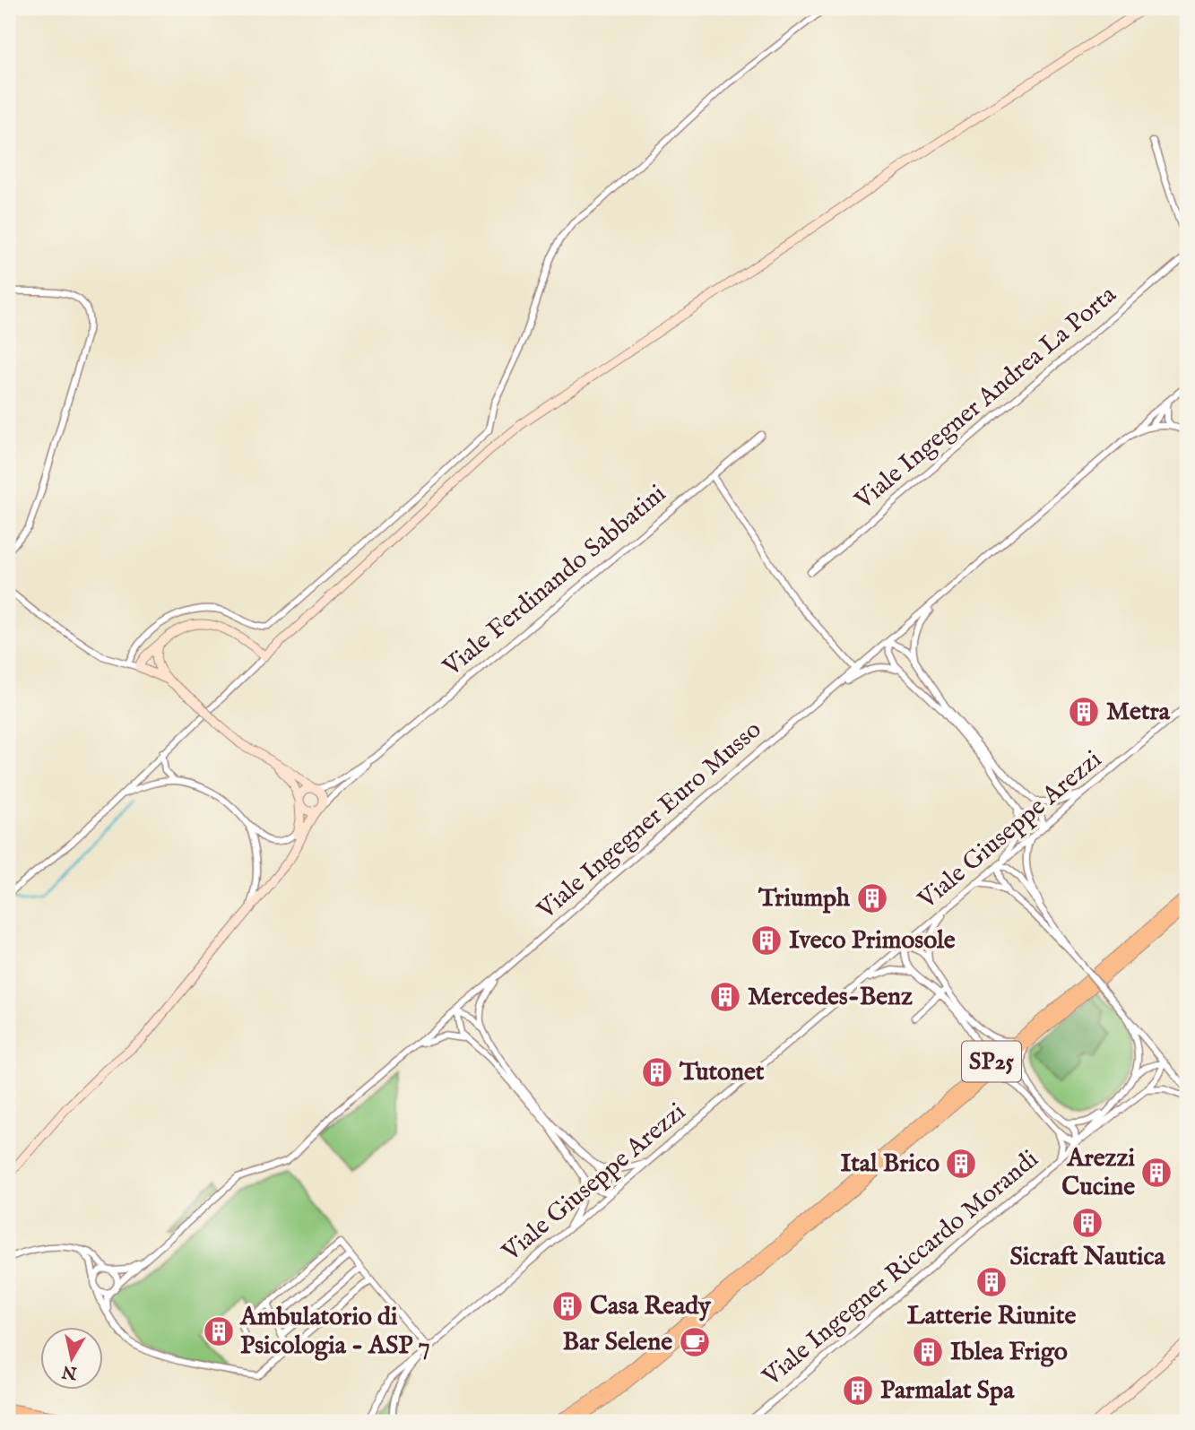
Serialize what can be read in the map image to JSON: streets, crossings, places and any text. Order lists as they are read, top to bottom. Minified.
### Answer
{"streets":{"main road":["SP25"],"street":["Viale Ingegner Andrea La Porta","Viale Ferdinando Sabbatini","Viale Ingegner Euro Musso","Viale Giuseppe Arezzi","Viale Ingegner Riccardo Morandi"]},"places":{"building":["Metra","Triumph","Iveco Primosole","Mercedes-Benz","Tutonet","Ital Brico","Arezzi Cucine","Sicraft Nautica","Latterie Riunite","Casa Ready","Ambulatorio di Psicologia - ASP 7","Iblea Frigo","Parmalat Spa"],"cafe":["Bar Selene"]},"north":"bottom"}
